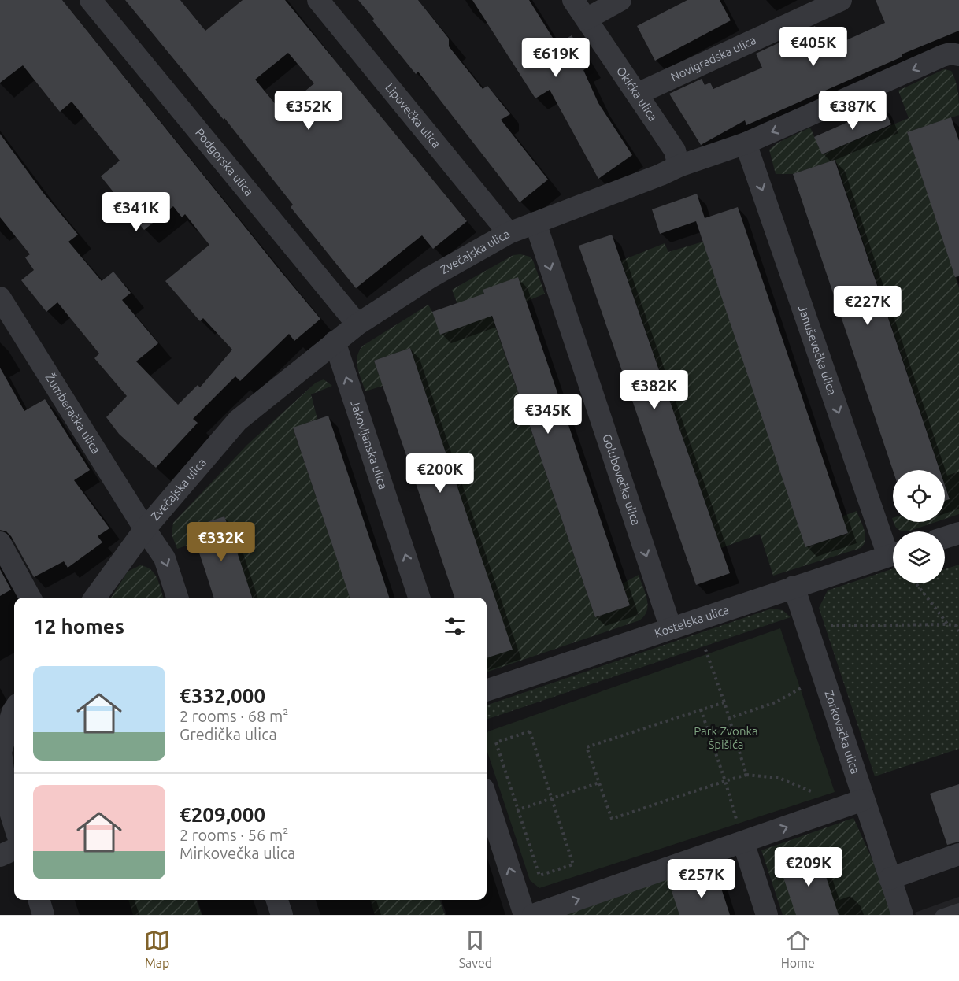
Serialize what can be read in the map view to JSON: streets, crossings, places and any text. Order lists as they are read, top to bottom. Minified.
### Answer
{"streets":{"street":["Novigradska ulica","Okićka ulica","Lipovečka ulica","Podgorska ulica","Zvečajska ulica","Januševečka ulica","Žumberačka ulica","Jakovljanska ulica","Golubovečka ulica","Kostelska ulica","Zorkovačka ulica"]},"crossings":[["Novigradska ulica","Okićka ulica"],["Okićka ulica","Zvečajska ulica"],["Lipovečka ulica","Zvečajska ulica"],["Podgorska ulica","Zvečajska ulica"],["Zvečajska ulica","Januševečka ulica"],["Zvečajska ulica","Žumberačka ulica"],["Zvečajska ulica","Jakovljanska ulica"],["Zvečajska ulica","Golubovečka ulica"],["Golubovečka ulica","Kostelska ulica"],["Kostelska ulica","Zorkovačka ulica"]],"one_way":["Januševečka ulica","Jakovljanska ulica","Golubovečka ulica"],"parks":["Park Zvonka Špišića"],"page":{"price":["€405K","€619K","€352K","€387K","€341K","€227K","€382K","€345K","€200K","€332K","€209K","€257K"],"heading":"12 homes","list":[{"name":"€332,000","note":"2 rooms · 68 m² · Gredička ulica"},{"name":"€209,000","note":"2 rooms · 56 m² · Mirkovečka ulica"}],"tabs":["Map","Saved","Home"]}}
